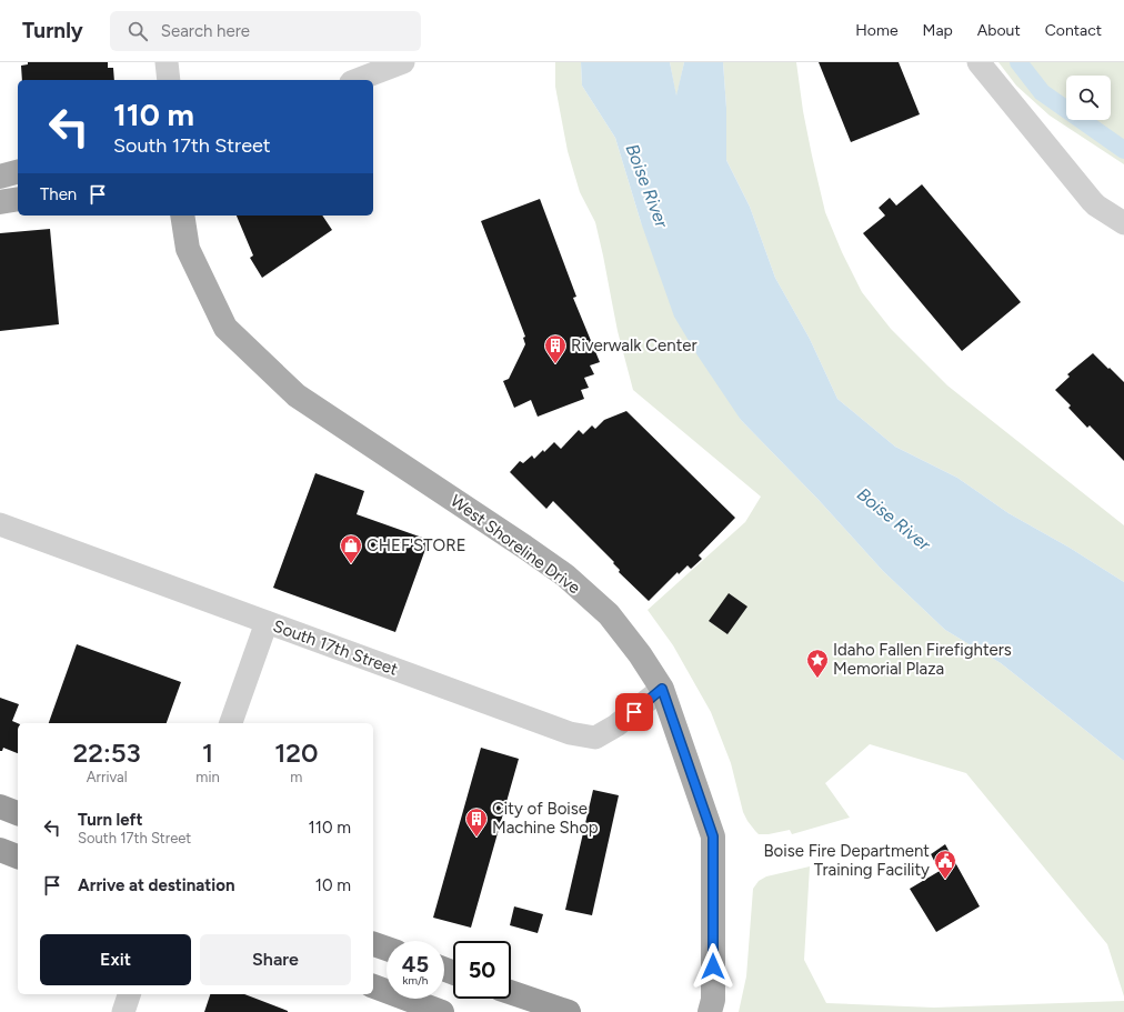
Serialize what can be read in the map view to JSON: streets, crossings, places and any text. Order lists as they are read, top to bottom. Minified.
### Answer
{"streets":{"main road":["West Shoreline Drive"],"street":["South 17th Street"]},"crossings":[["West Shoreline Drive","South 17th Street"]],"water":["Boise River"],"places":{"building":["Riverwalk Center","City of Boise Machine Shop"],"shop":["CHEF'STORE"],"place":["Idaho Fallen Firefighters Memorial Plaza"],"public building":["Boise Fire Department Training Facility"]},"page":{"header":"Turnly","search":"Search here","nav":["Home","Map","About","Contact"],"turn":["110 m","South 17th Street"],"then":"Then","eta":["22:53","Arrival","1","min","120","m"],"list":[{"name":"Turn left","note":"South 17th Street","value":"110 m"},{"name":"Arrive at destination","value":"10 m"}],"buttons":["Exit","Share"],"speed":"45 km/h","limit":"50"}}
